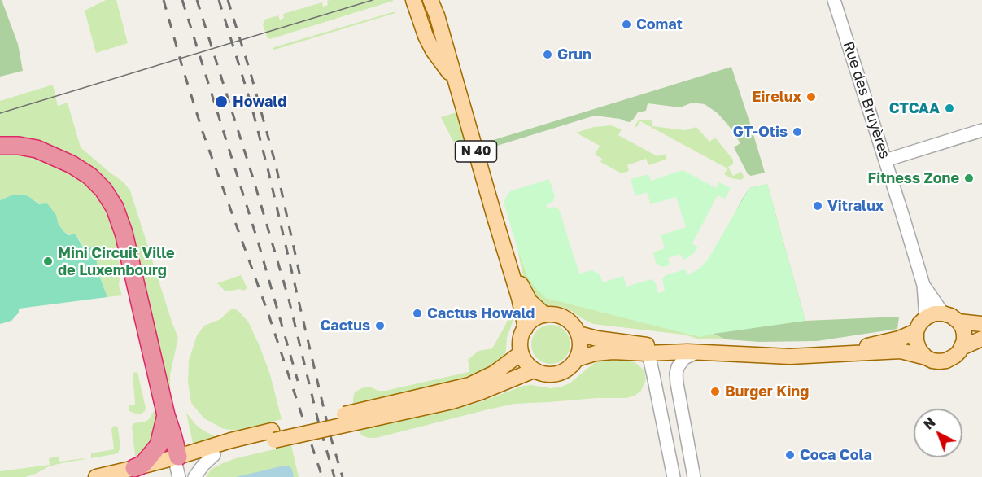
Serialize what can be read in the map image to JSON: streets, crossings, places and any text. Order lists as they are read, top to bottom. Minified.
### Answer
{"streets":{"main road":["N 40"],"street":["Rue des Bruyères"]},"places":["Comat","Grun","Eirelux","Howald","CTCAA","GT-Otis","Fitness Zone","Vitralux","Mini Circuit Ville de Luxembourg","Cactus Howald","Cactus","Burger King","Coca Cola"],"north":"top left"}
